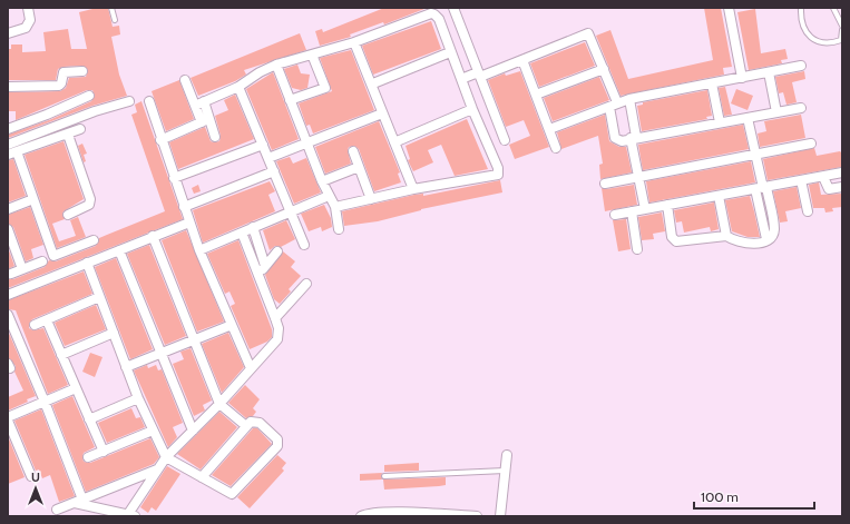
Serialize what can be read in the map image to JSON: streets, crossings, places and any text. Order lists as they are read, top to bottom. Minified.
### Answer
{"scale_bar":"100 m","north":"top"}
